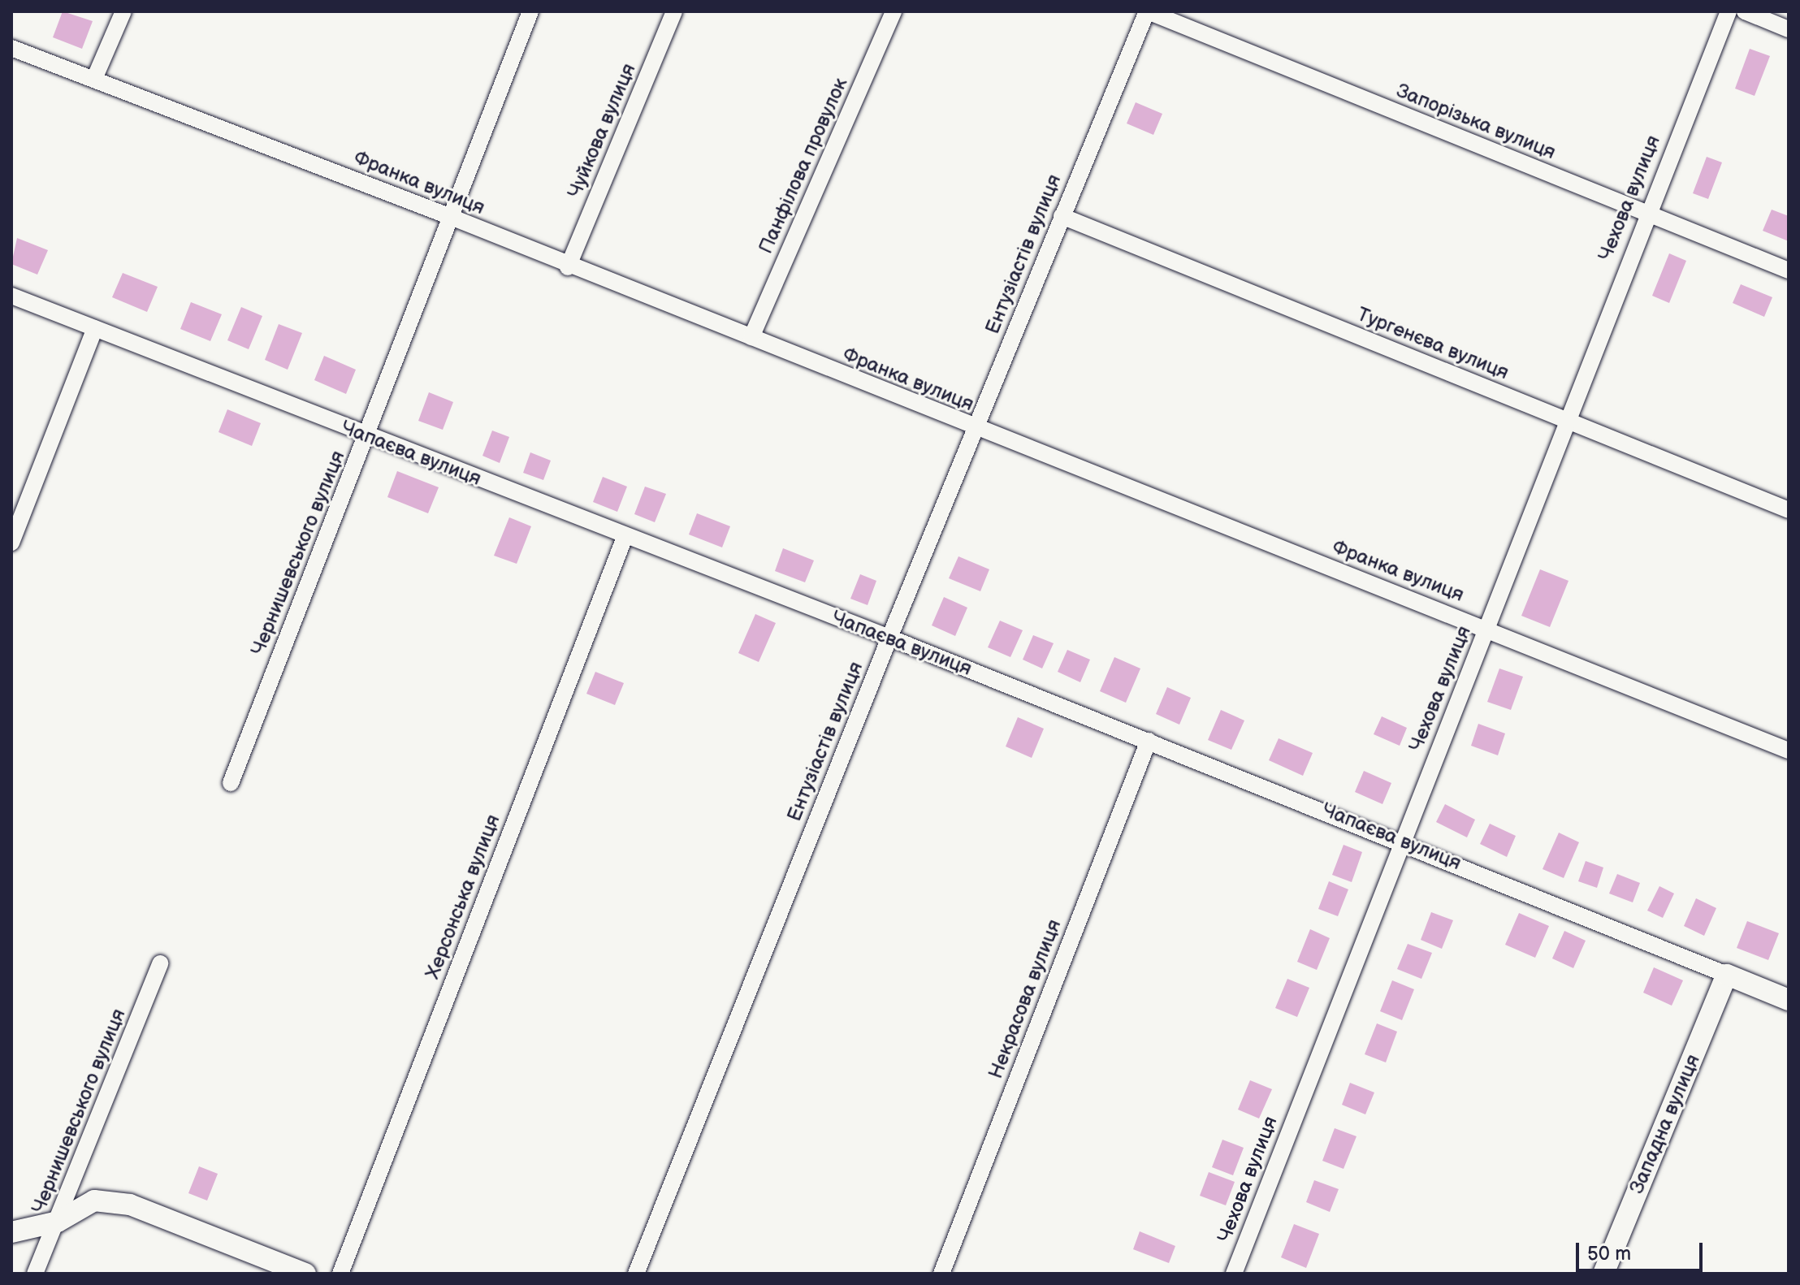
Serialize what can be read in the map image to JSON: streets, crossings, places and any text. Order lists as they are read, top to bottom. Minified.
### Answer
{"streets":{"street":["Запорізька вулиця","Чуйкова вулиця","Панфілова провулок","Франка вулиця","Чехова вулиця","Ентузіастів вулиця","Тургенєва вулиця","Чапаєва вулиця","Чернишевського вулиця","Херсонська вулиця","Некрасова вулиця","Западна вулиця"]},"crossings":[["Запорізька вулиця","Чехова вулиця"],["Запорізька вулиця","Ентузіастів вулиця"],["Чуйкова вулиця","Франка вулиця"],["Панфілова провулок","Франка вулиця"],["Франка вулиця","Чехова вулиця"],["Франка вулиця","Ентузіастів вулиця"],["Франка вулиця","Чернишевського вулиця"],["Чехова вулиця","Тургенєва вулиця"],["Чехова вулиця","Чапаєва вулиця"],["Ентузіастів вулиця","Тургенєва вулиця"],["Ентузіастів вулиця","Чапаєва вулиця"],["Чапаєва вулиця","Чернишевського вулиця"],["Чапаєва вулиця","Херсонська вулиця"],["Чапаєва вулиця","Некрасова вулиця"],["Чапаєва вулиця","Западна вулиця"]],"scale_bar":"50 m"}
